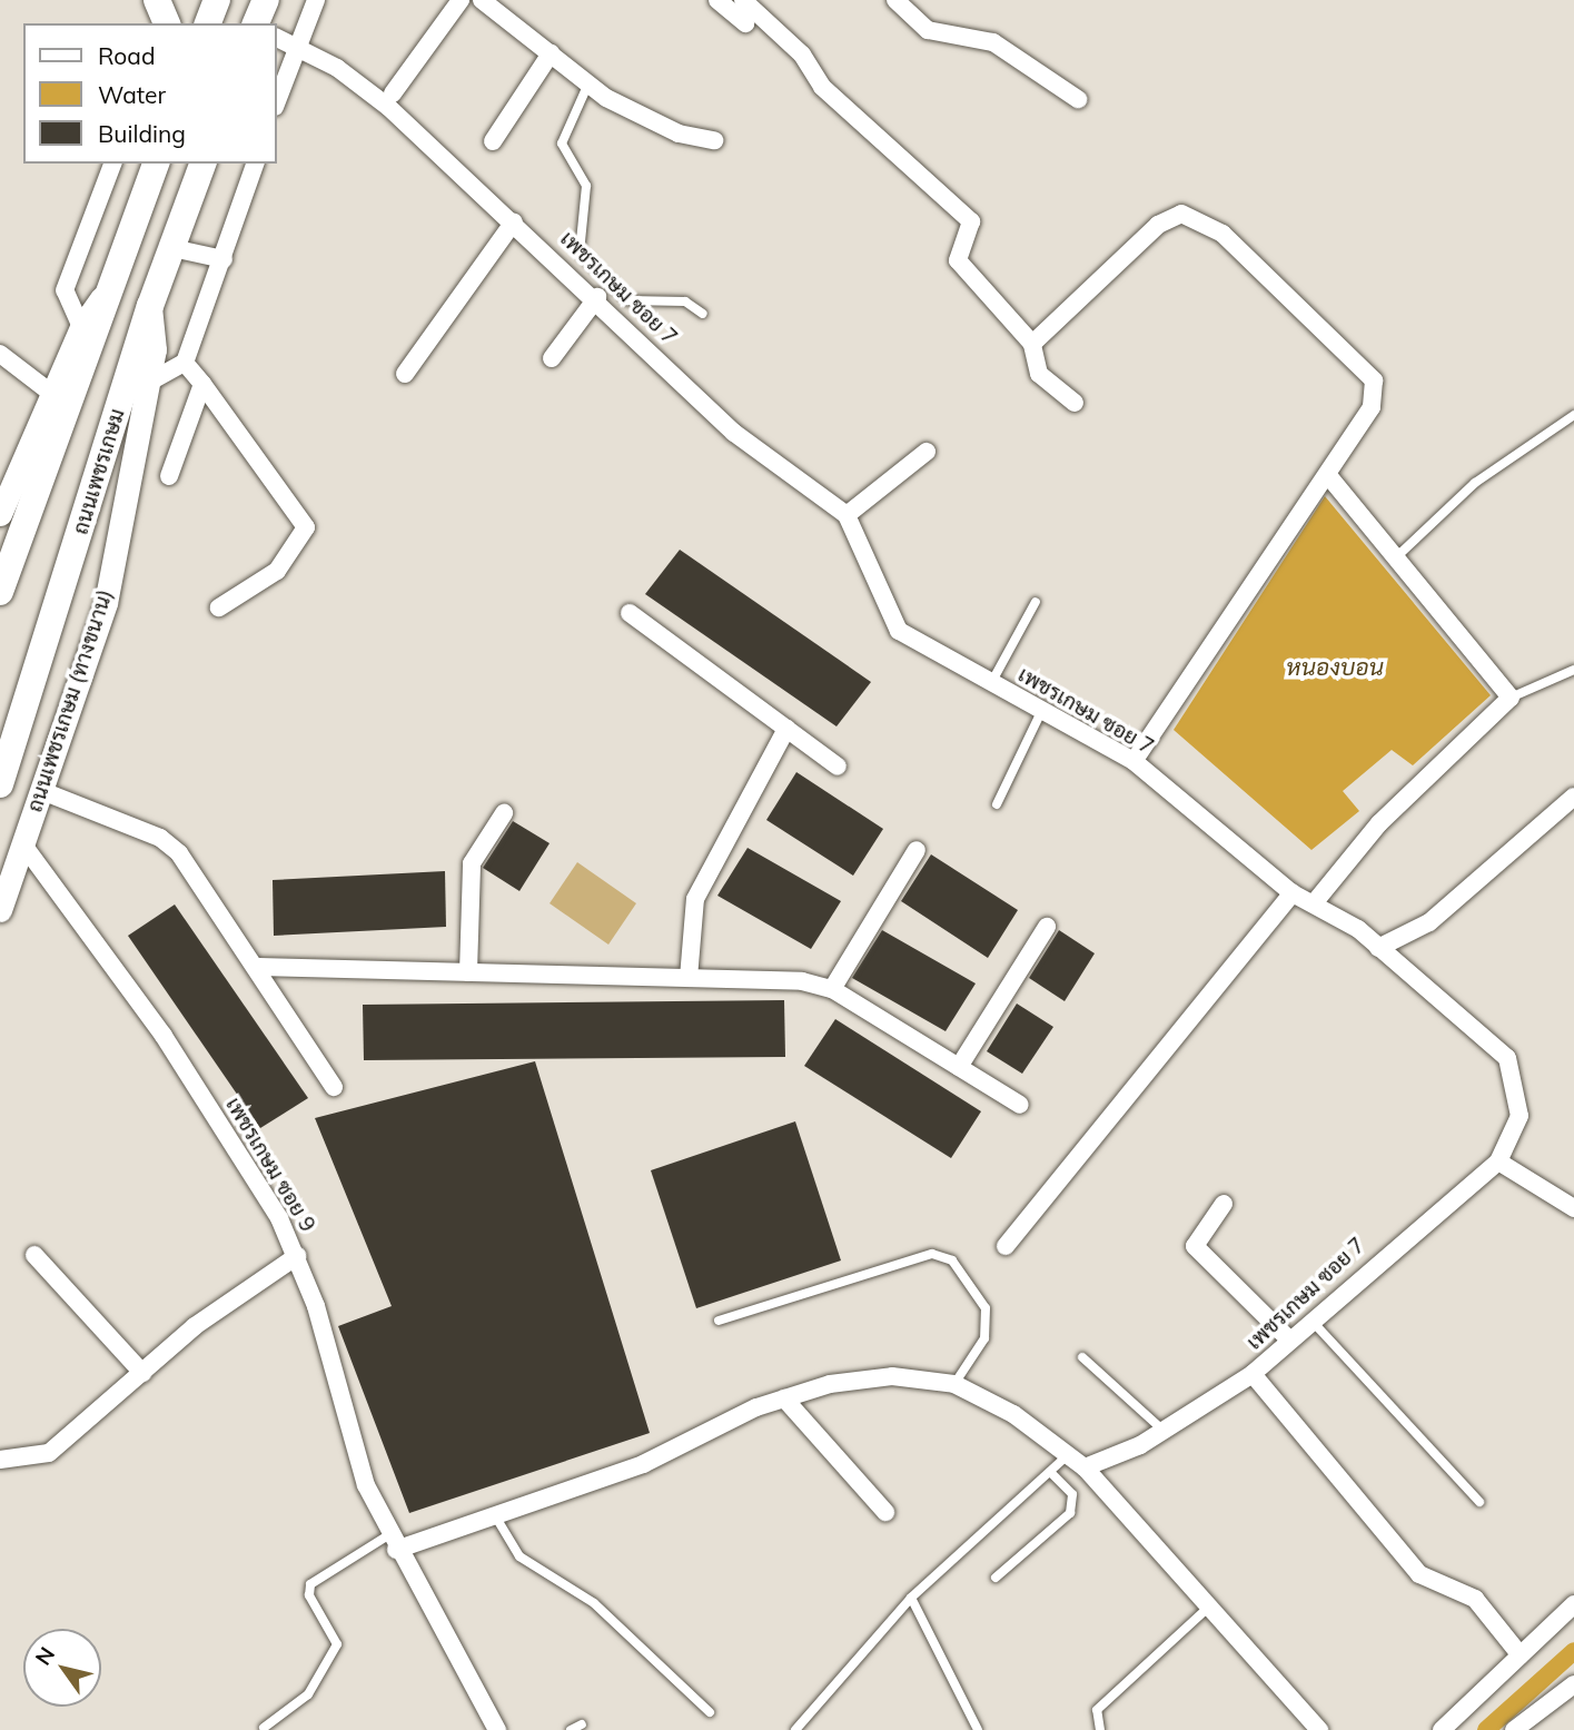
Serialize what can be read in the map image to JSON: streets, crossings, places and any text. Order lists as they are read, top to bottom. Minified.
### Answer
{"streets":{"main road":["ถนนเพชรเกษม","ถนนเพชรเกษม (ทางขนาน)"],"street":["เพชรเกษม ซอย 7","เพชรเกษม ซอย 9"]},"crossings":[["ถนนเพชรเกษม","ถนนเพชรเกษม (ทางขนาน)"],["ถนนเพชรเกษม (ทางขนาน)","เพชรเกษม ซอย 9"]],"water":["หนองบอน"],"legend":["Road","Water","Building"],"north":"top left"}
